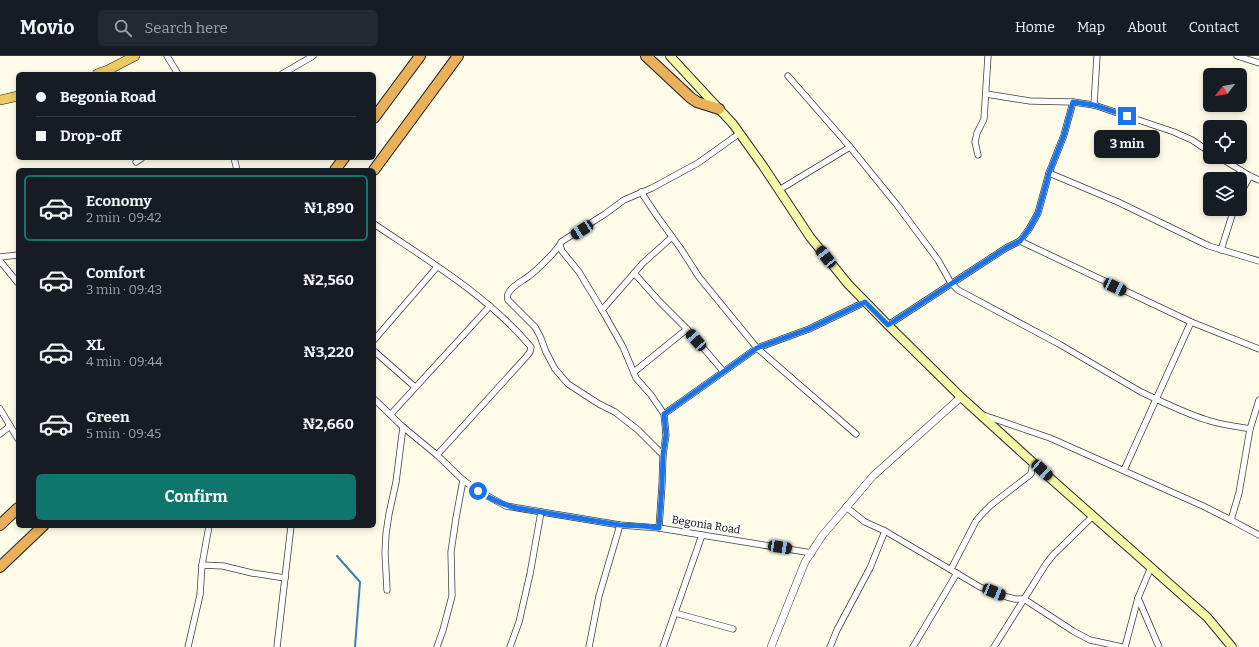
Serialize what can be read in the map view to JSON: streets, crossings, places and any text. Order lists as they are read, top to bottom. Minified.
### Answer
{"streets":{"street":["Begonia Road"]},"north":"bottom left","page":{"header":"Movio","search":"Search here","nav":["Home","Map","About","Contact"],"banner":["Begonia Road","Drop-off"],"bubble":"3 min","list":[{"name":"Economy","note":"2 min · 09:42","value":"₦1,890"},{"name":"Comfort","note":"3 min · 09:43","value":"₦2,560"},{"name":"XL","note":"4 min · 09:44","value":"₦3,220"},{"name":"Green","note":"5 min · 09:45","value":"₦2,660"}],"buttons":"Confirm"}}
